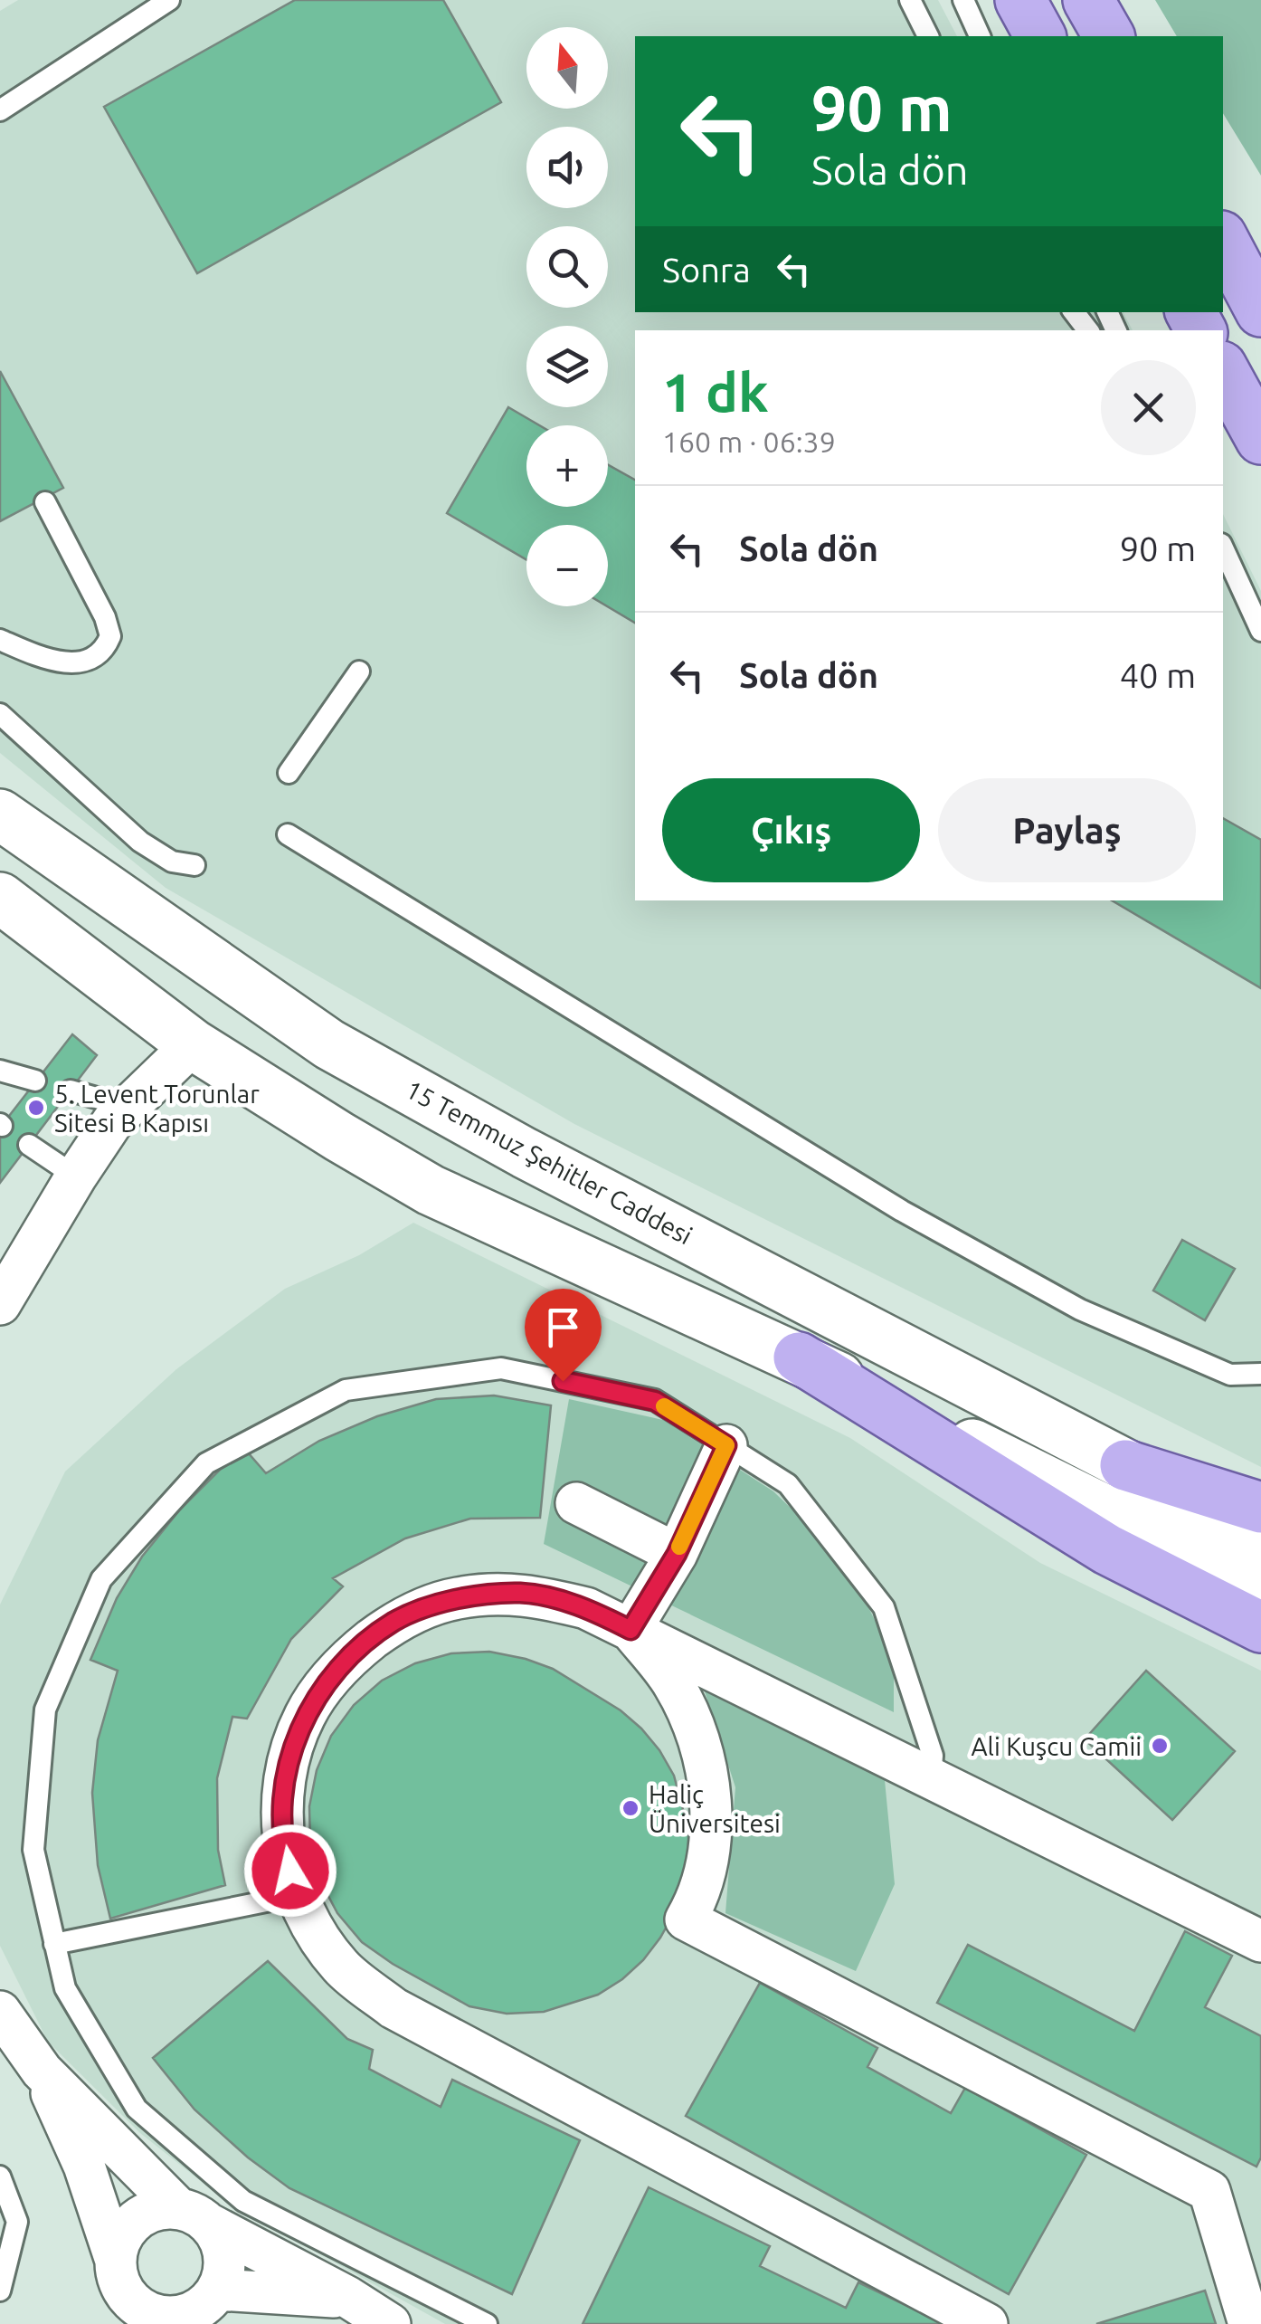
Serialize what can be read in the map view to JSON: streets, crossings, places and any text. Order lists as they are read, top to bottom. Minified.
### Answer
{"streets":{"main road":["15 Temmuz Şehitler Caddesi"]},"places":["5. Levent Torunlar Sitesi B Kapısı","Ali Kuşcu Camii","Haliç Üniversitesi"],"north":"top","page":{"map_buttons":["+","−"],"turn":["90 m","Sola dön"],"then":"Sonra","heading":["1 dk","160 m · 06:39"],"list":[{"name":"Sola dön","value":"90 m"},{"name":"Sola dön","value":"40 m"}],"buttons":["Çıkış","Paylaş"]}}
